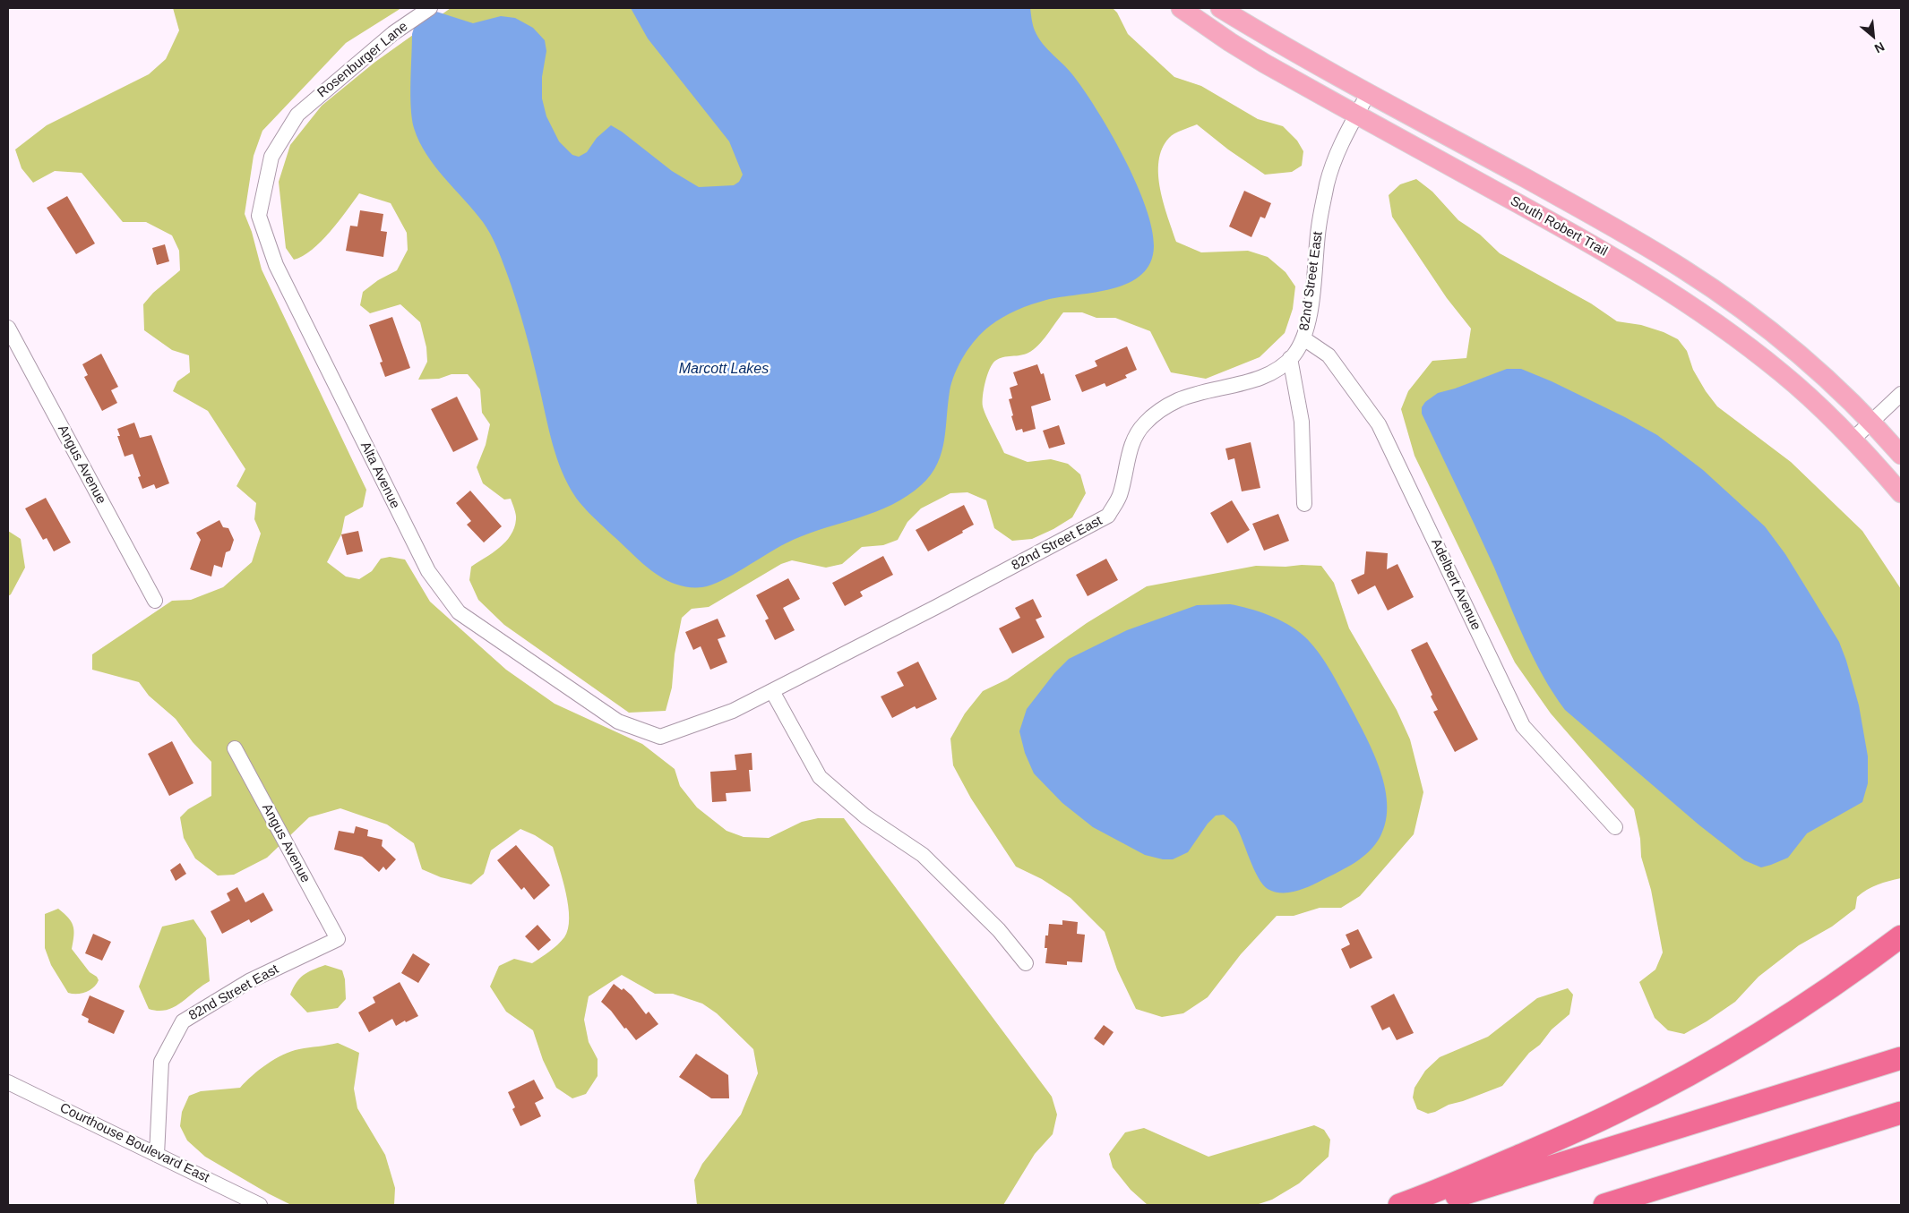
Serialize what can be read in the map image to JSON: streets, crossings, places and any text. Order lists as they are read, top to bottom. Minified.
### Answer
{"streets":{"main road":["South Robert Trail"],"street":["Rosenburger Lane","82nd Street East","Angus Avenue","Alta Avenue","Adelbert Avenue","Courthouse Boulevard East"]},"crossings":[["Rosenburger Lane","Alta Avenue"],["South Robert Trail","82nd Street East"],["82nd Street East","Angus Avenue"],["82nd Street East","Alta Avenue"],["82nd Street East","Adelbert Avenue"],["82nd Street East","Courthouse Boulevard East"]],"water":["Marcott Lakes"],"north":"bottom right"}
